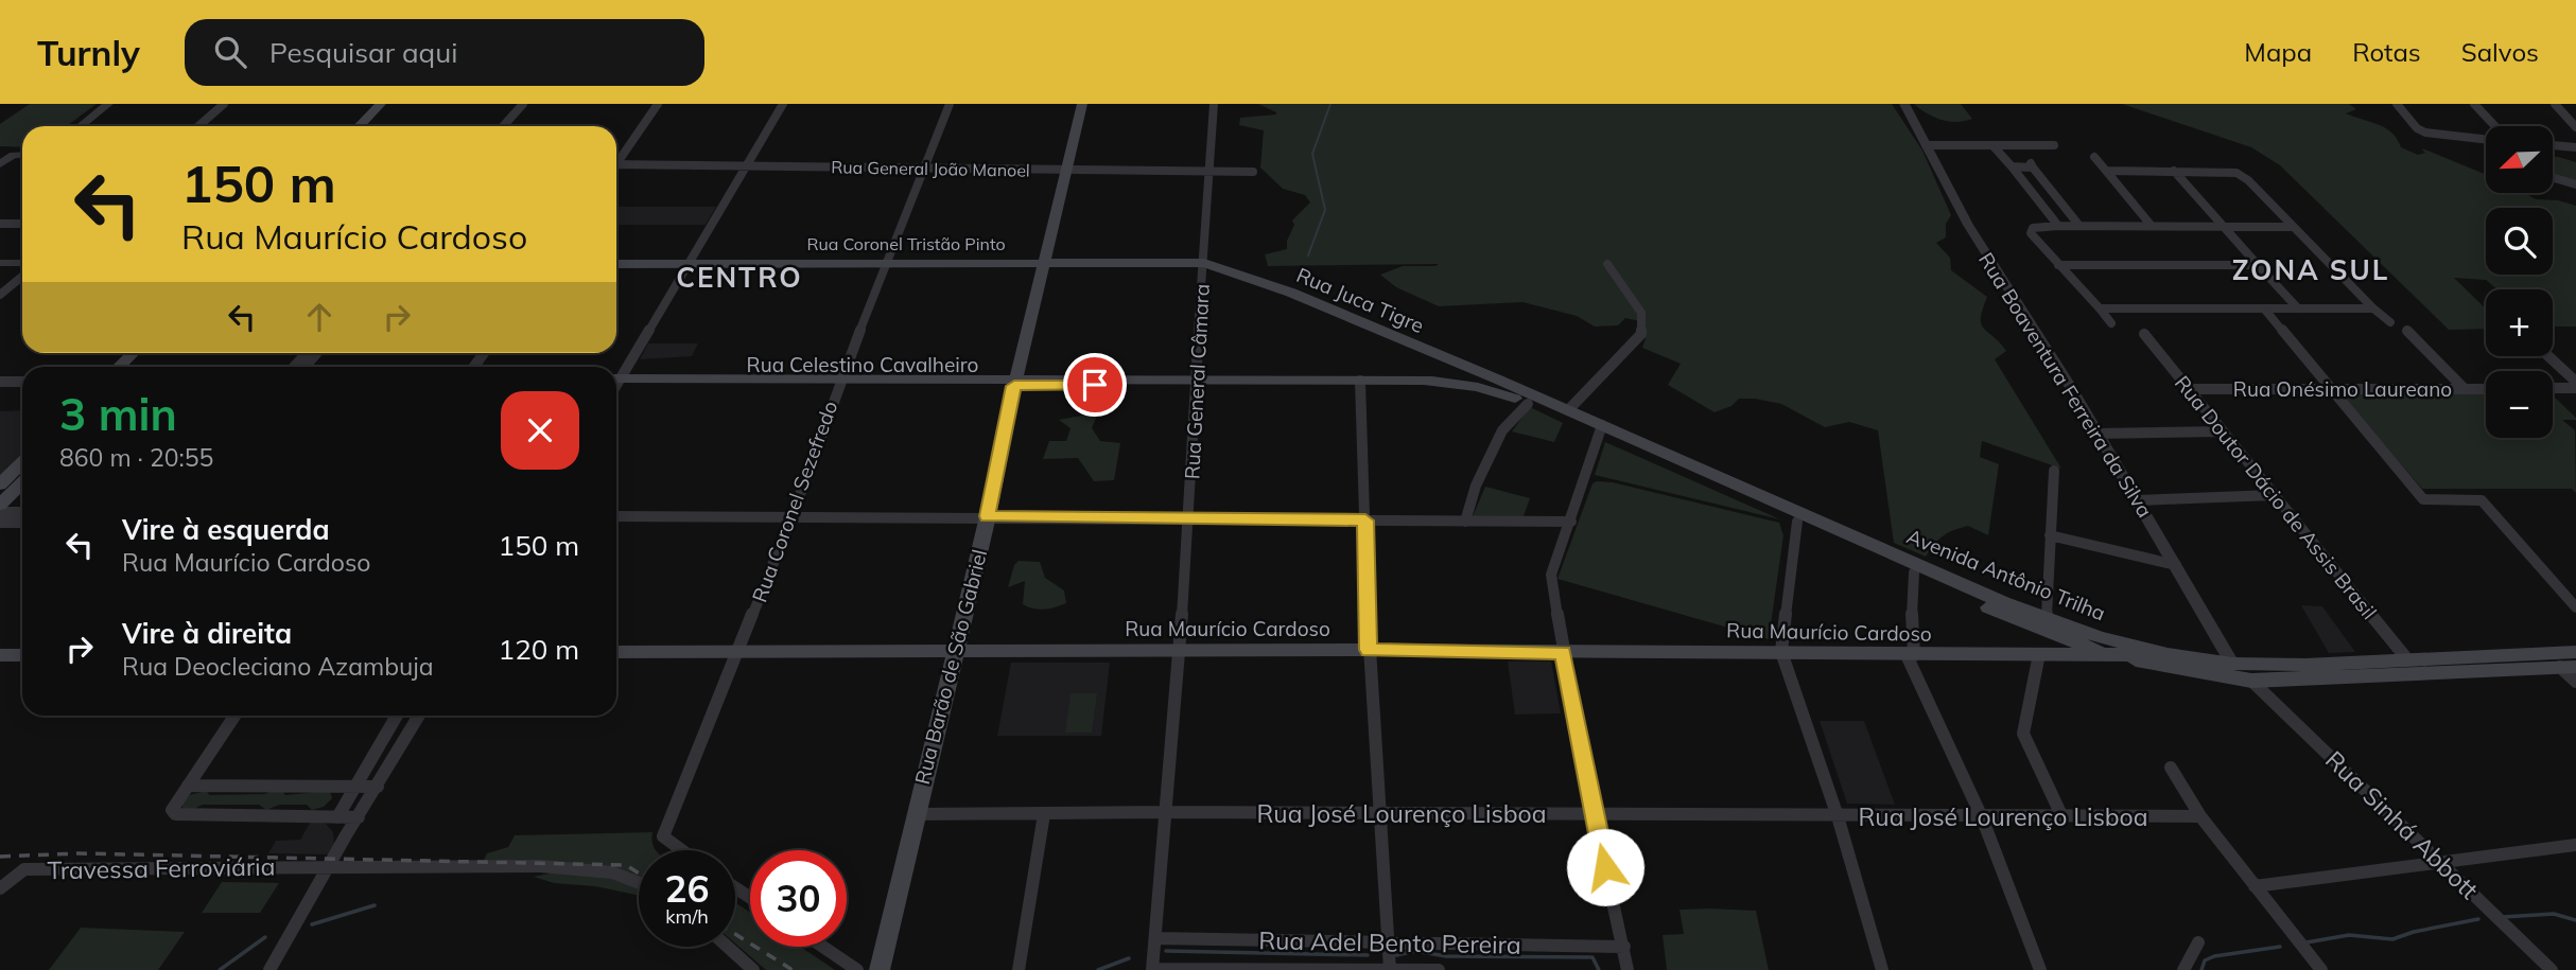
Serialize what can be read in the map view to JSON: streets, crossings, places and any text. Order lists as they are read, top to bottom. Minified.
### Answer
{"streets":{"main road":["Rua Coronel Tristão Pinto","Rua Juca Tigre","Rua Celestino Cavalheiro","Avenida Antônio Trilha","Rua Maurício Cardoso","Rua Barão de São Gabriel"],"street":["Rua General João Manoel","Rua General Câmara","Rua Boaventura Ferreira da Silva","Rua Onésimo Laureano","Rua Doutor Dácio de Assis Brasil","Rua Coronel Sezefredo","Rua José Lourenço Lisboa","Rua Sinhá Abbott","Travessa Ferroviária","Rua Adel Bento Pereira"]},"crossings":[["Rua General João Manoel","Rua General Câmara"],["Rua General João Manoel","Rua Coronel Sezefredo"],["Rua General João Manoel","Rua Barão de São Gabriel"],["Rua Coronel Tristão Pinto","Rua Juca Tigre"],["Rua Coronel Tristão Pinto","Rua General Câmara"],["Rua Coronel Tristão Pinto","Rua Coronel Sezefredo"],["Rua Coronel Tristão Pinto","Rua Barão de São Gabriel"],["Rua Juca Tigre","Rua Celestino Cavalheiro"],["Rua Juca Tigre","Rua General Câmara"],["Rua Juca Tigre","Avenida Antônio Trilha"],["Rua Celestino Cavalheiro","Rua General Câmara"],["Rua Celestino Cavalheiro","Rua Coronel Sezefredo"],["Rua Celestino Cavalheiro","Avenida Antônio Trilha"],["Rua Celestino Cavalheiro","Rua Barão de São Gabriel"],["Rua General Câmara","Rua Maurício Cardoso"],["Rua General Câmara","Rua José Lourenço Lisboa"],["Rua General Câmara","Rua Adel Bento Pereira"],["Rua Boaventura Ferreira da Silva","Avenida Antônio Trilha"],["Rua Onésimo Laureano","Rua Doutor Dácio de Assis Brasil"],["Rua Doutor Dácio de Assis Brasil","Avenida Antônio Trilha"],["Rua Coronel Sezefredo","Rua Maurício Cardoso"],["Avenida Antônio Trilha","Rua Maurício Cardoso"],["Avenida Antônio Trilha","Rua Sinhá Abbott"],["Rua Maurício Cardoso","Rua Barão de São Gabriel"],["Rua Barão de São Gabriel","Rua José Lourenço Lisboa"]],"districts":["ZONA SUL","CENTRO"],"north":"bottom left","page":{"header":"Turnly","search":"Pesquisar aqui","nav":["Mapa","Rotas","Salvos"],"map_buttons":["+","−"],"turn":["150 m","Rua Maurício Cardoso"],"heading":["3 min","860 m · 20:55"],"list":[{"name":"Vire à esquerda","note":"Rua Maurício Cardoso","value":"150 m"},{"name":"Vire à direita","note":"Rua Deocleciano Azambuja","value":"120 m"}],"speed":"26 km/h","limit":"30"}}
